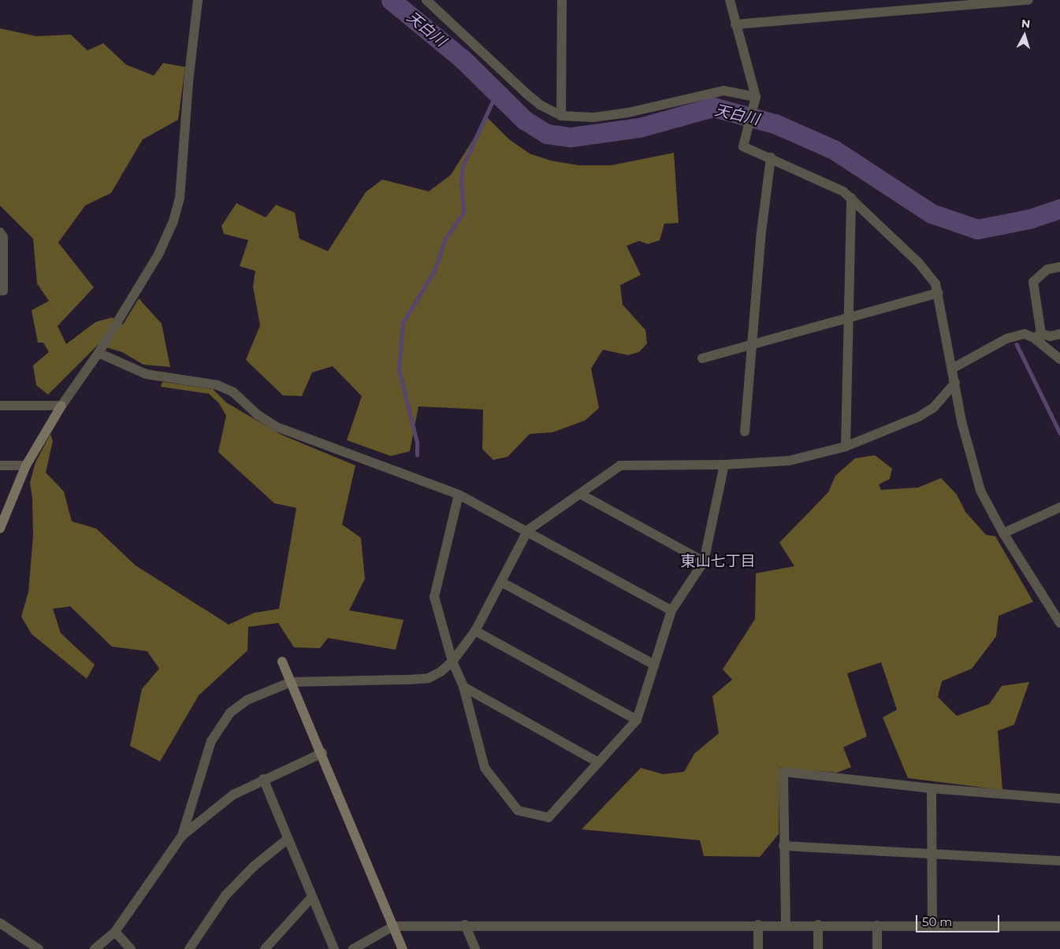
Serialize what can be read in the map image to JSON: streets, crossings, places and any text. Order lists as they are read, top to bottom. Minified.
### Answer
{"districts":["東山七丁目"],"water":["天白川"],"scale_bar":"50 m","north":"top"}
